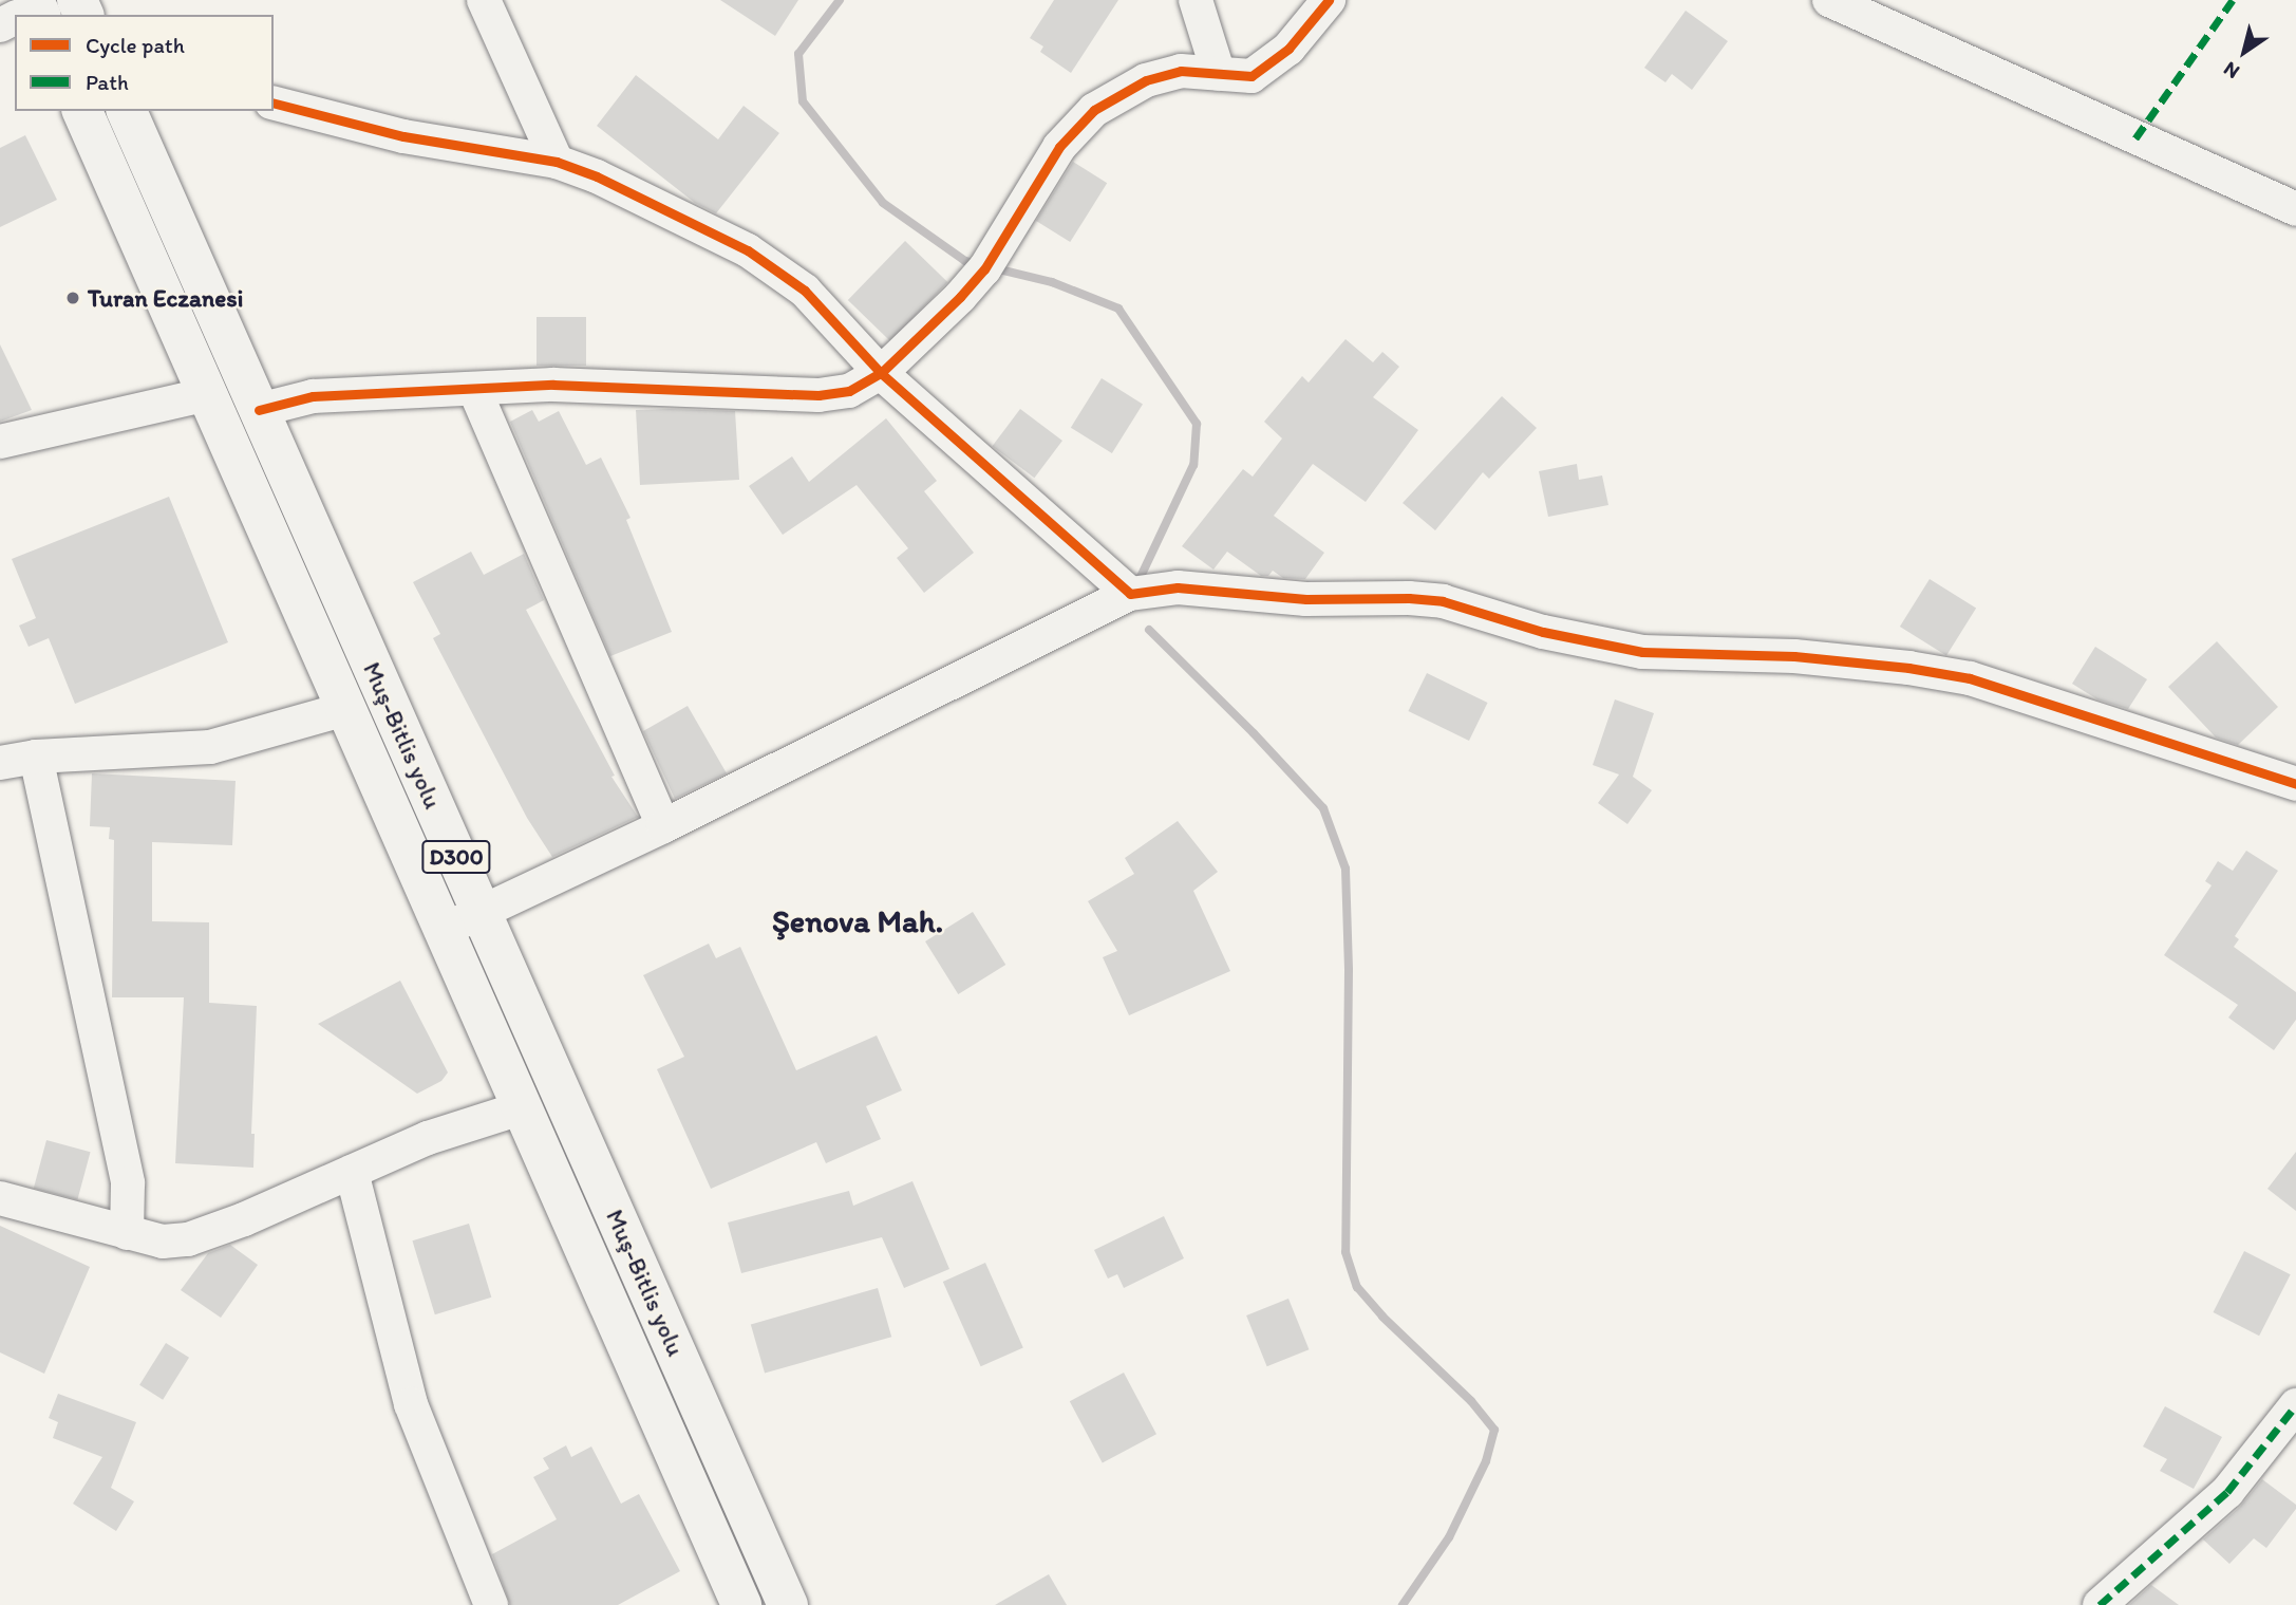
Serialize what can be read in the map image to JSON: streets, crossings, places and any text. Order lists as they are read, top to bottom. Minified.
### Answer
{"streets":{"highway":["Muş-Bitlis yolu","D300"]},"districts":["Şenova Mah."],"places":["Turan Eczanesi"],"legend":["Cycle path","Path"],"north":"bottom left"}
